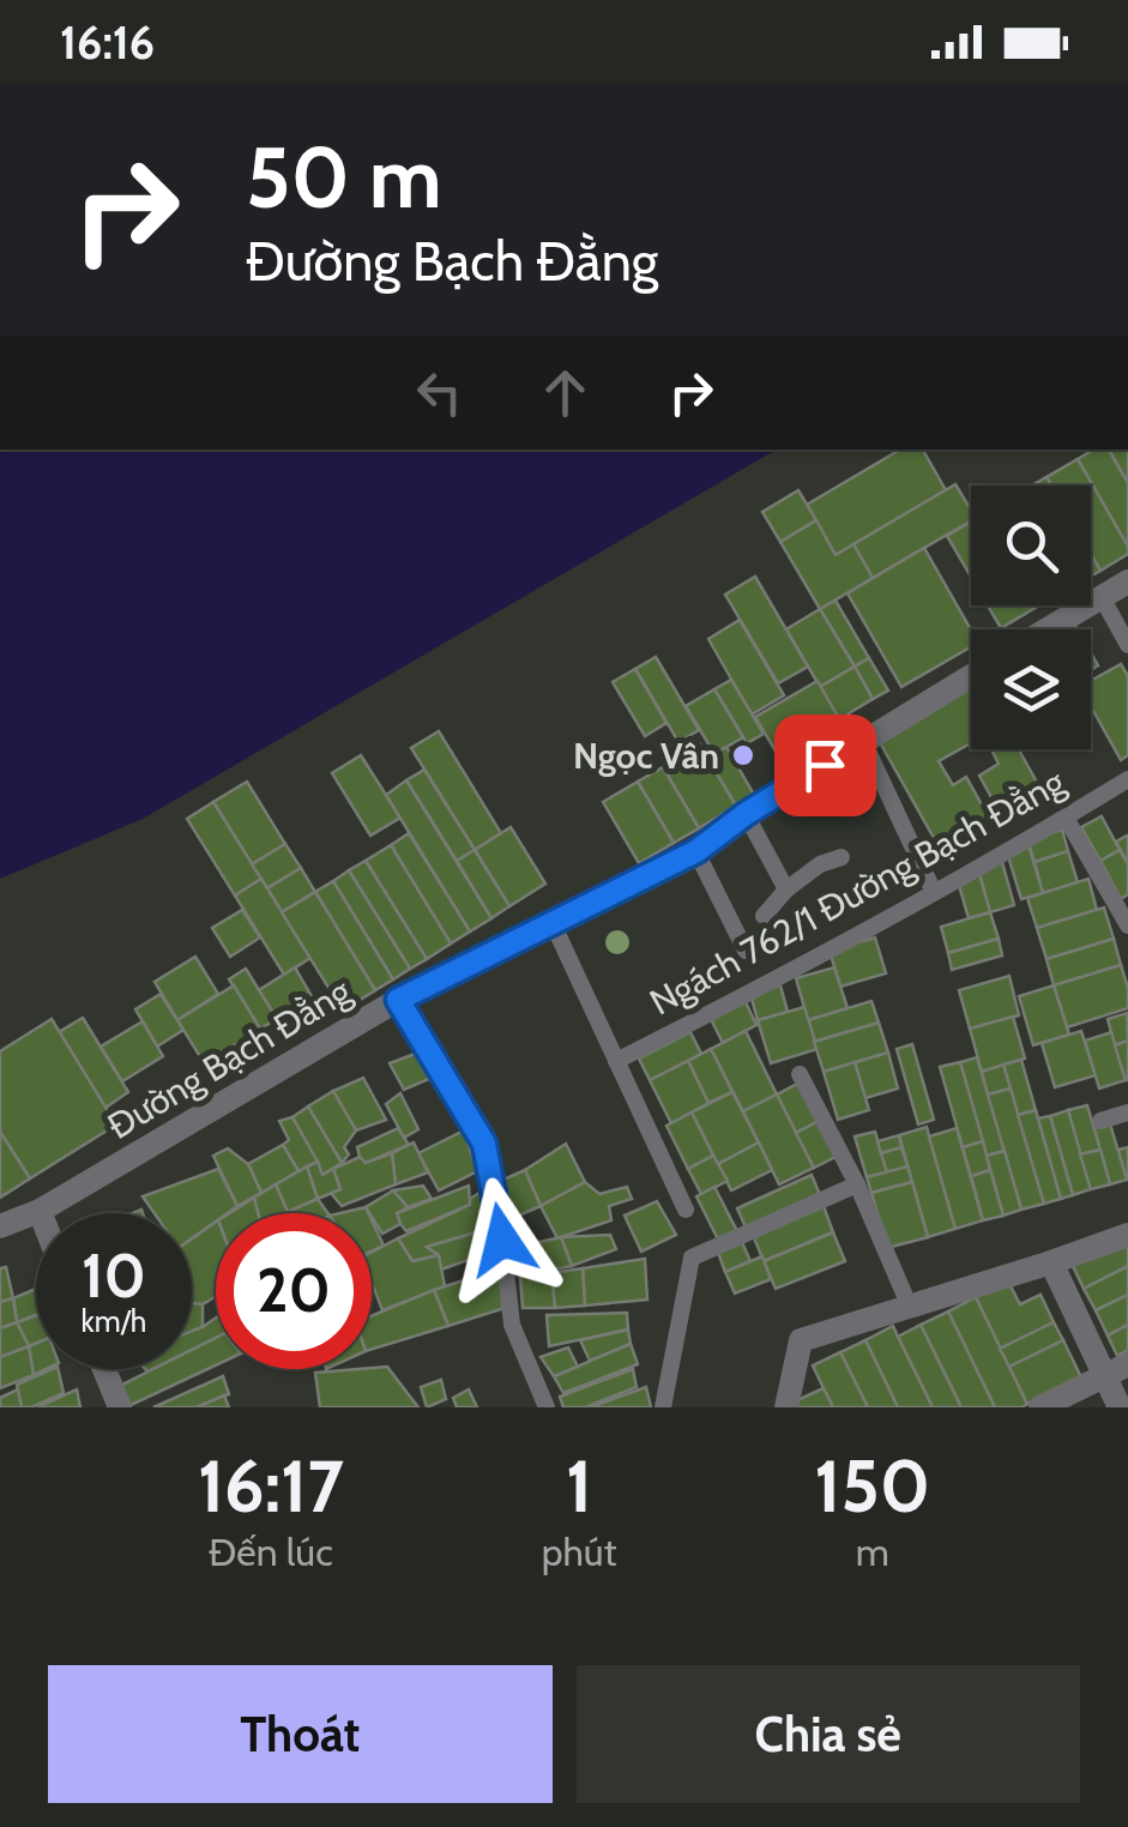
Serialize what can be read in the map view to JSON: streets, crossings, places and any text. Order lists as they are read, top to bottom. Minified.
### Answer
{"streets":{"street":["Đường Bạch Đằng"],"lane":["Ngách 762/1 Đường Bạch Đằng"]},"places":["Ngọc Vân"],"page":{"status":"16:16","turn":["50 m","Đường Bạch Đằng"],"speed":"10 km/h","limit":"20","eta":["16:17","Đến lúc","1","phút","150","m"],"buttons":["Thoát","Chia sẻ"]}}
